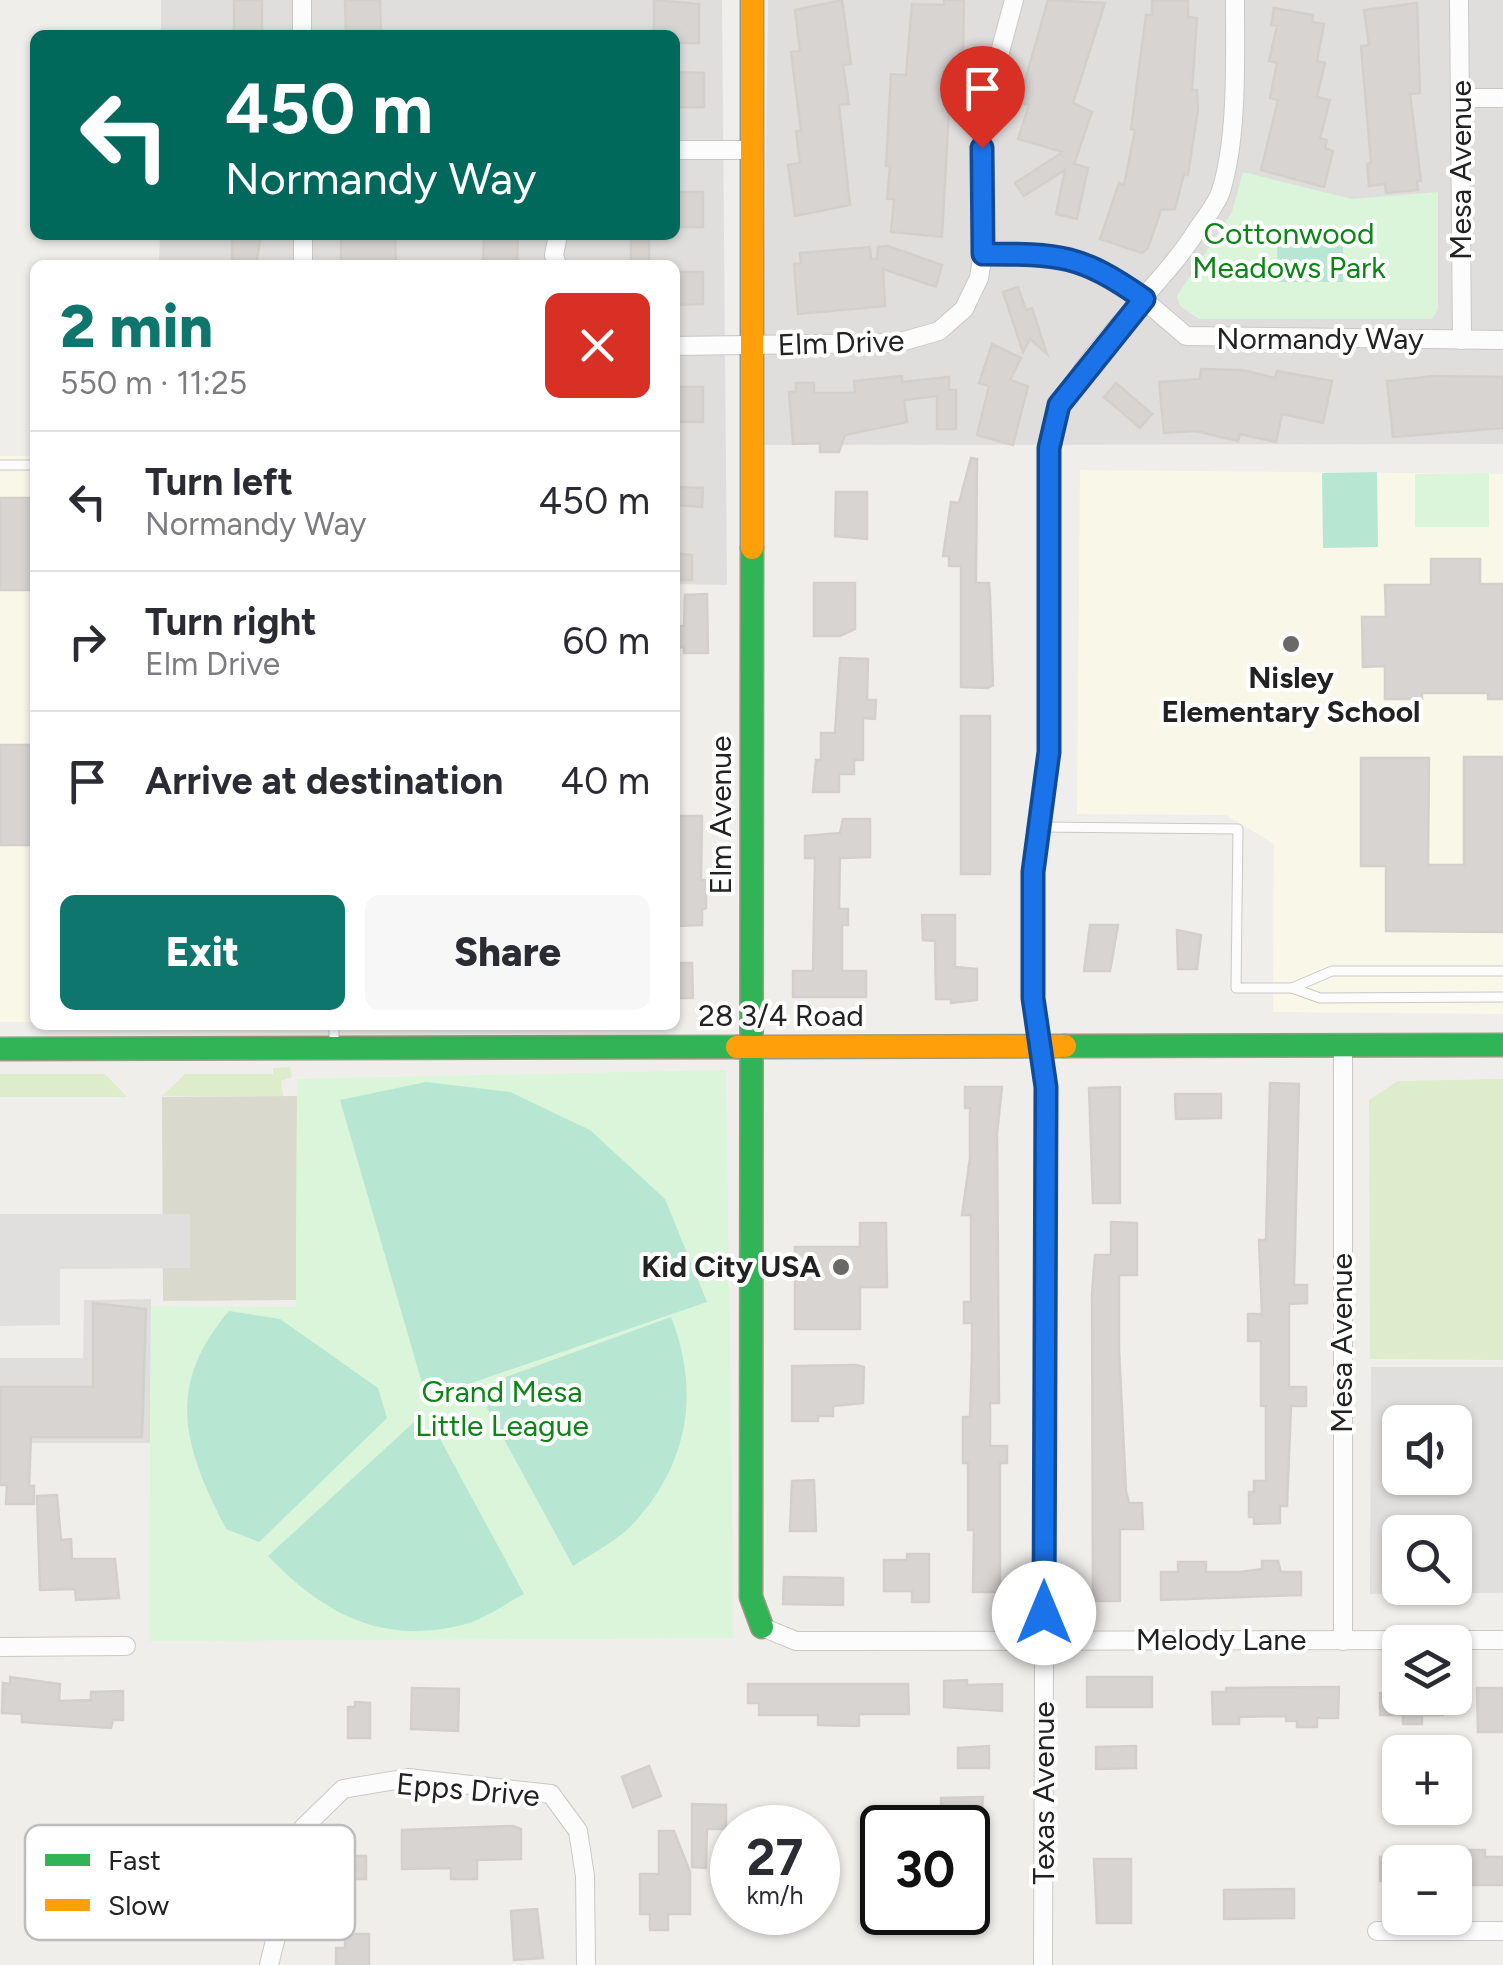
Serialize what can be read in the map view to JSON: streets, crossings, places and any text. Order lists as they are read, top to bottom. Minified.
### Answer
{"streets":{"street":["Mesa Avenue","Normandy Way","Elm Drive","Elm Avenue","28 3/4 Road","Melody Lane","Epps Drive","Texas Avenue"]},"crossings":[["Mesa Avenue","Normandy Way"],["Mesa Avenue","28 3/4 Road"],["Mesa Avenue","Melody Lane"],["Normandy Way","Elm Drive"],["Normandy Way","Texas Avenue"],["Elm Drive","Elm Avenue"],["Elm Avenue","28 3/4 Road"],["Elm Avenue","Melody Lane"],["28 3/4 Road","Texas Avenue"],["Melody Lane","Texas Avenue"]],"parks":["Cottonwood Meadows Park","Grand Mesa Little League"],"places":["Nisley Elementary School","Kid City USA"],"legend":["Fast","Slow"],"page":{"turn":["450 m","Normandy Way"],"heading":["2 min","550 m · 11:25"],"list":[{"name":"Turn left","note":"Normandy Way","value":"450 m"},{"name":"Turn right","note":"Elm Drive","value":"60 m"},{"name":"Arrive at destination","value":"40 m"}],"buttons":["Exit","Share"],"map_buttons":["+","−"],"speed":"27 km/h","limit":"30"}}
